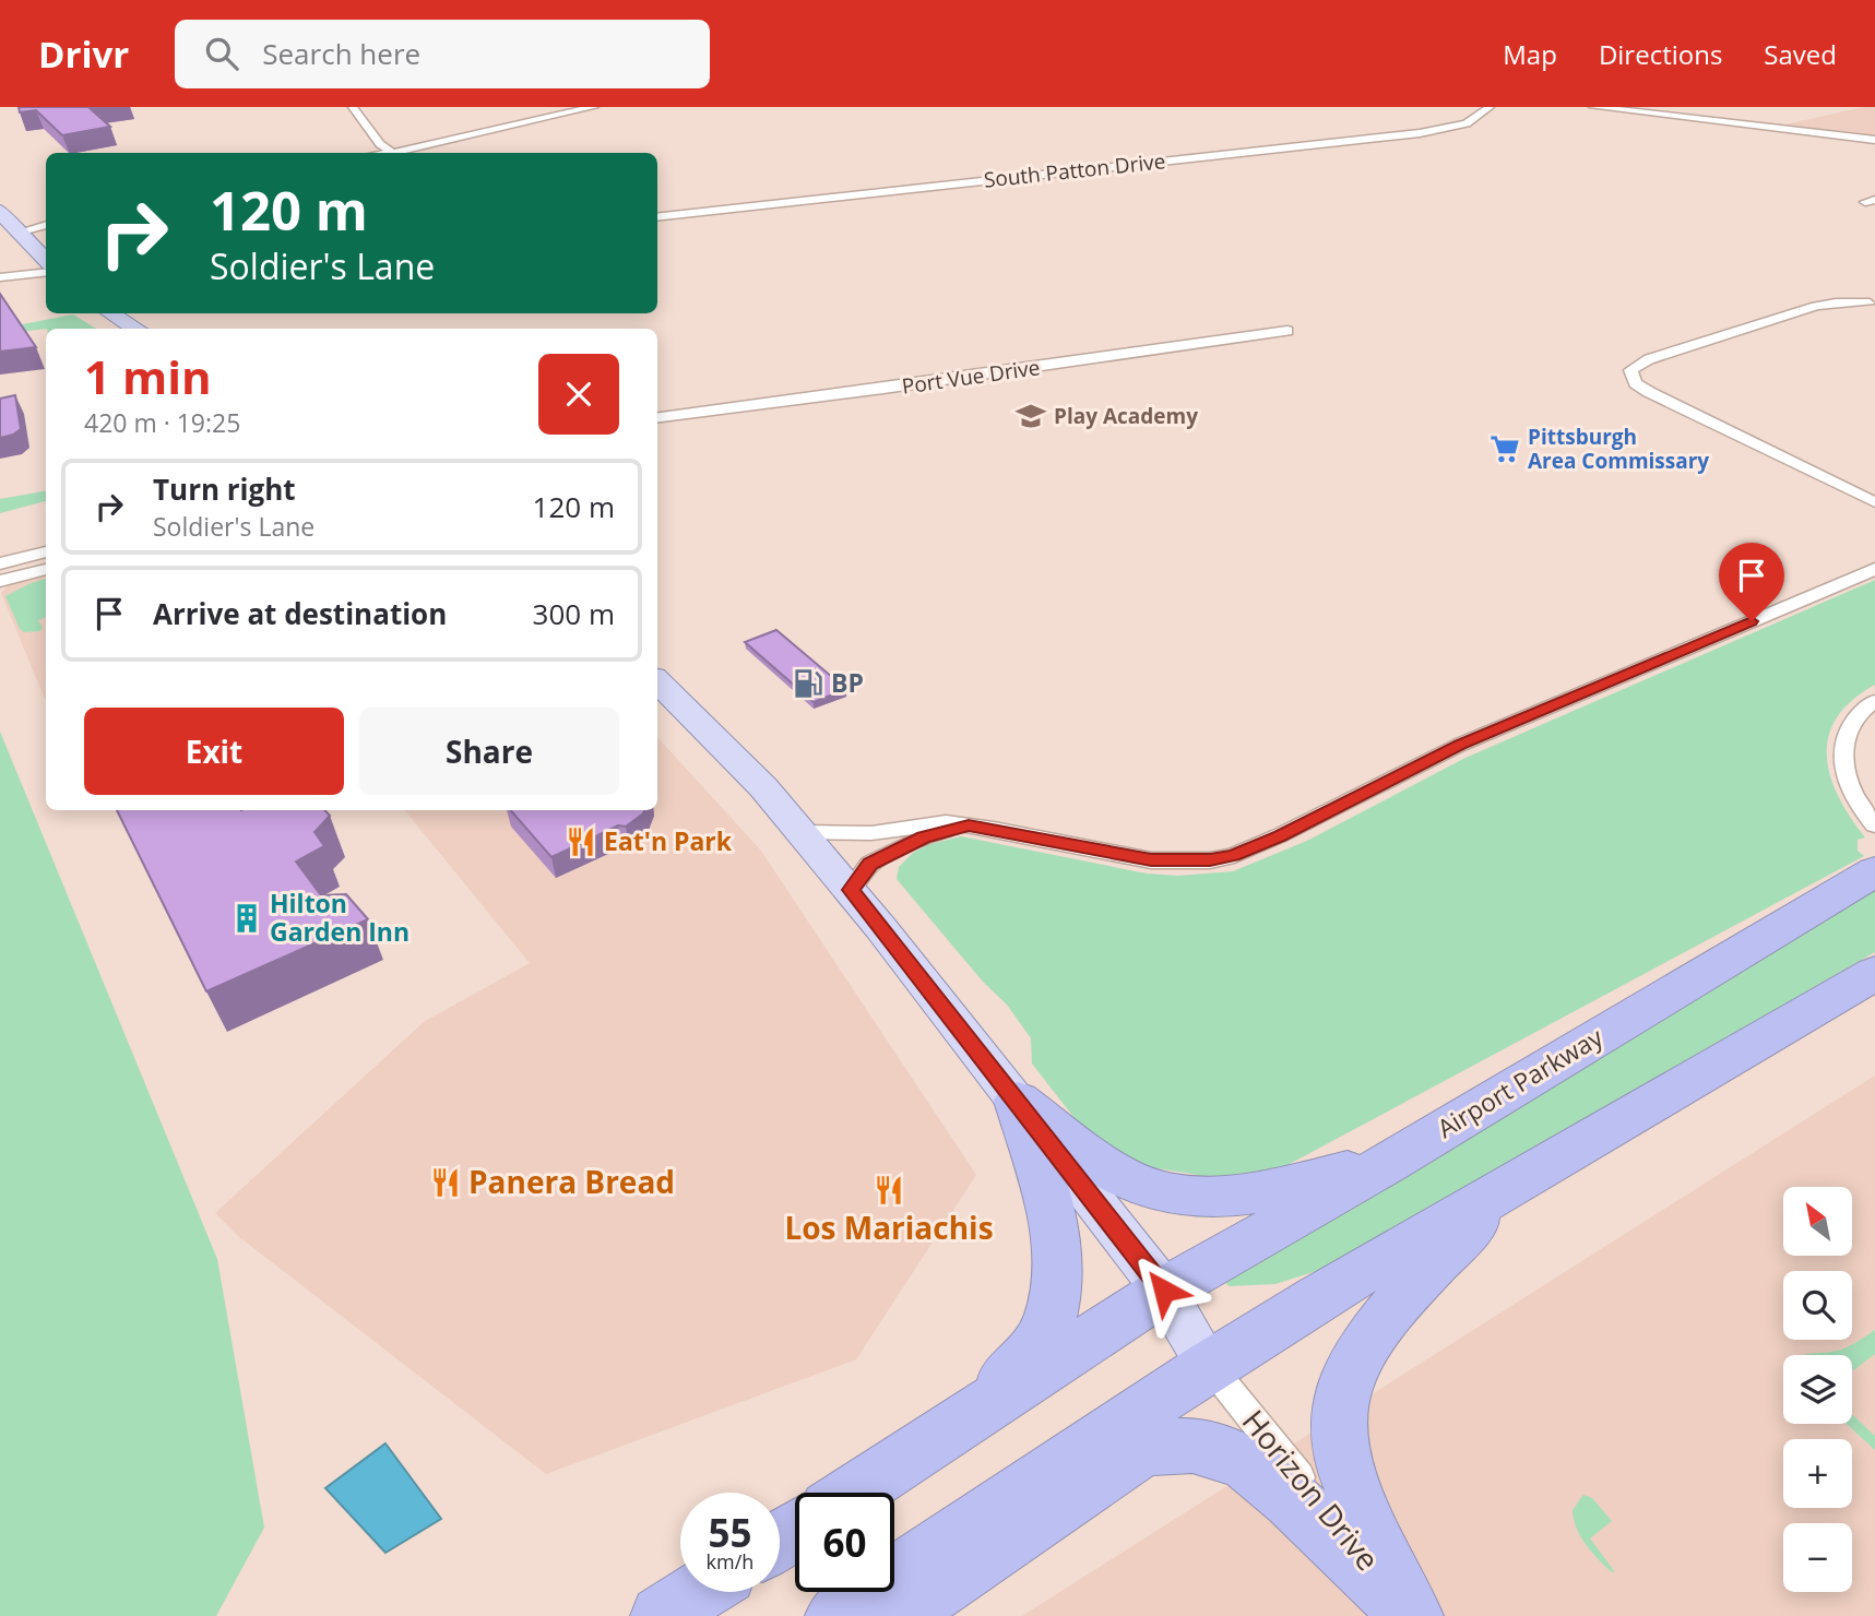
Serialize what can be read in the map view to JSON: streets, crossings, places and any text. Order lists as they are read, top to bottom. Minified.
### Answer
{"streets":{"highway":["Airport Parkway"],"street":["South Patton Drive","Port Vue Drive","Horizon Drive"]},"places":{"school or university":["Play Academy"],"supermarket":["Pittsburgh Area Commissary"],"fuel station":["BP"],"restaurant":["Eat'n Park","Panera Bread","Los Mariachis"],"building":["Hilton Garden Inn"]},"north":"top left","page":{"header":"Drivr","search":"Search here","nav":["Map","Directions","Saved"],"turn":["120 m","Soldier's Lane"],"heading":["1 min","420 m · 19:25"],"list":[{"name":"Turn right","note":"Soldier's Lane","value":"120 m"},{"name":"Arrive at destination","value":"300 m"}],"buttons":["Exit","Share"],"map_buttons":["+","−"],"speed":"55 km/h","limit":"60"}}
